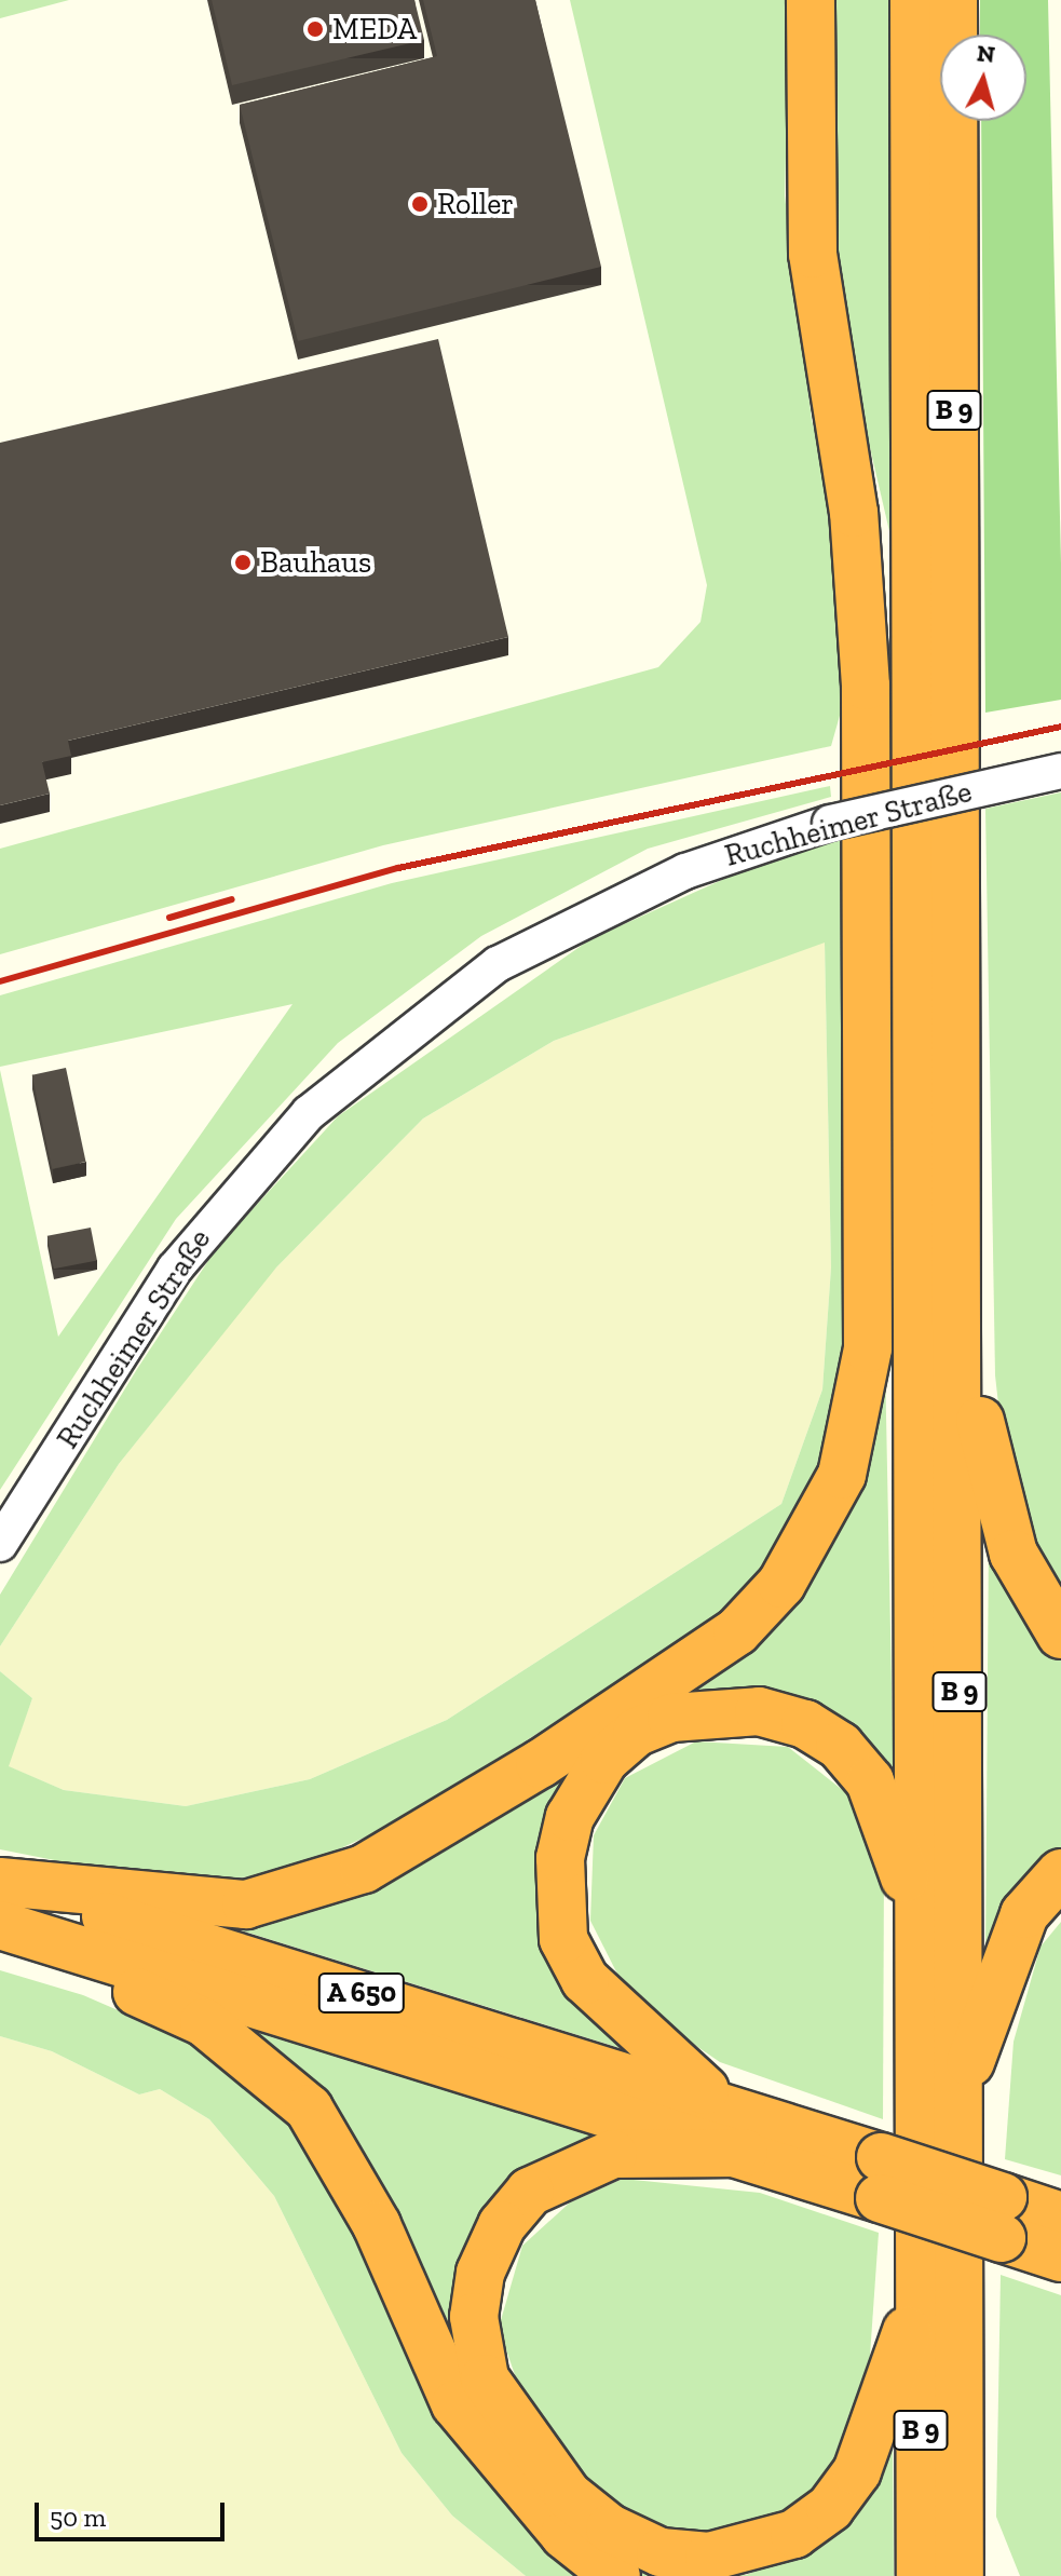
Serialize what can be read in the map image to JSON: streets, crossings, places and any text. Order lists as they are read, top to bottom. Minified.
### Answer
{"streets":{"highway":["B 9","A 650"],"street":["Ruchheimer Straße"]},"places":["MEDA","Roller","Bauhaus"],"scale_bar":"50 m","north":"top"}
